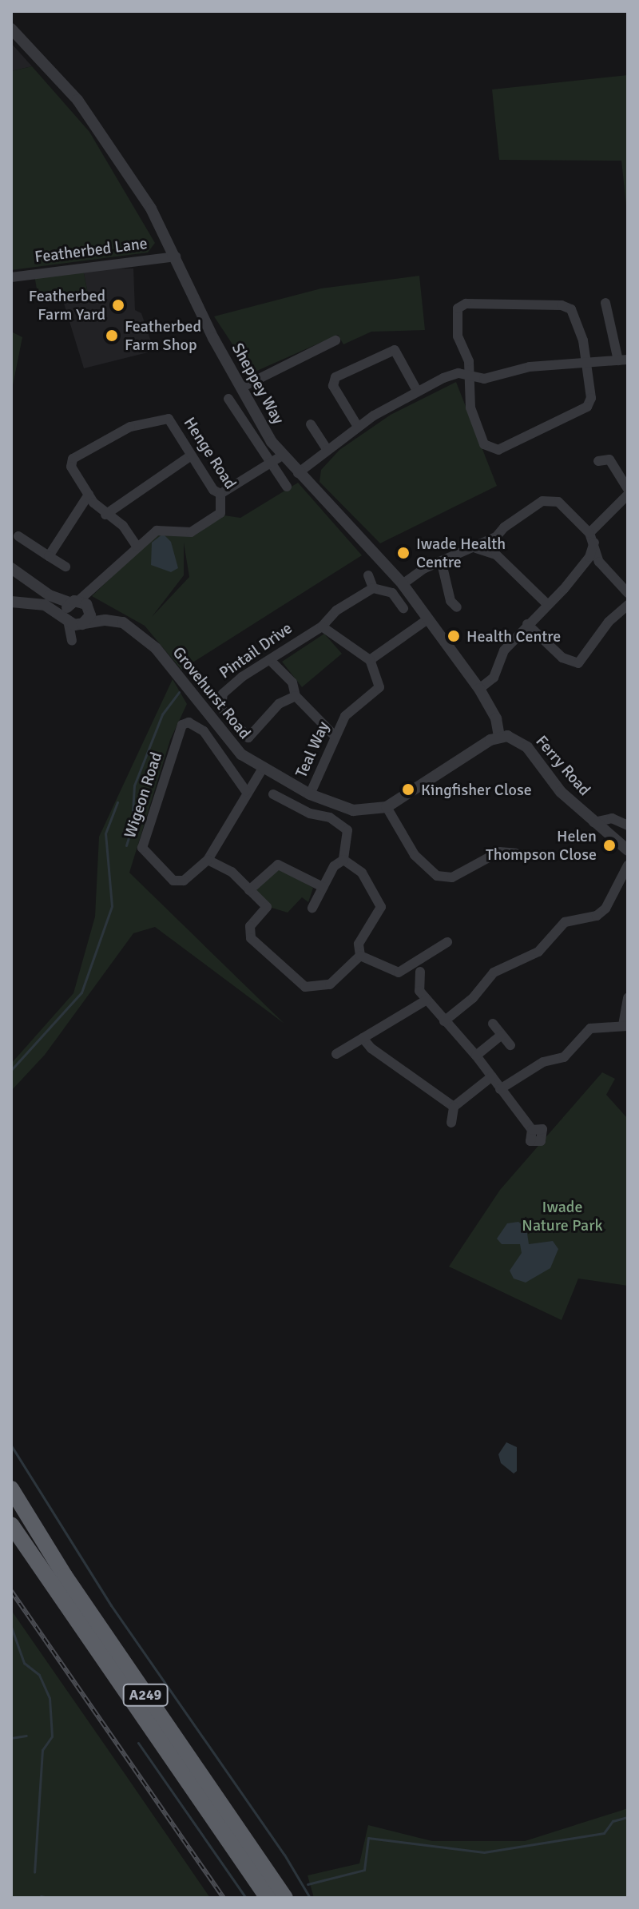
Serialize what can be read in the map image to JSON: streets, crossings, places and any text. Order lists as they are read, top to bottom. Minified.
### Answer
{"streets":{"highway":["A249"],"street":["Featherbed Lane","Sheppey Way","Henge Road","Pintail Drive","Grovehurst Road","Teal Way","Ferry Road","Wigeon Road"]},"crossings":[["Featherbed Lane","Sheppey Way"],["Henge Road","Grovehurst Road"],["Grovehurst Road","Teal Way"],["Grovehurst Road","Ferry Road"]],"parks":["Iwade Nature Park"],"places":["Featherbed Farm Yard","Featherbed Farm Shop","Iwade Health Centre","Health Centre","Kingfisher Close","Helen Thompson Close"]}
